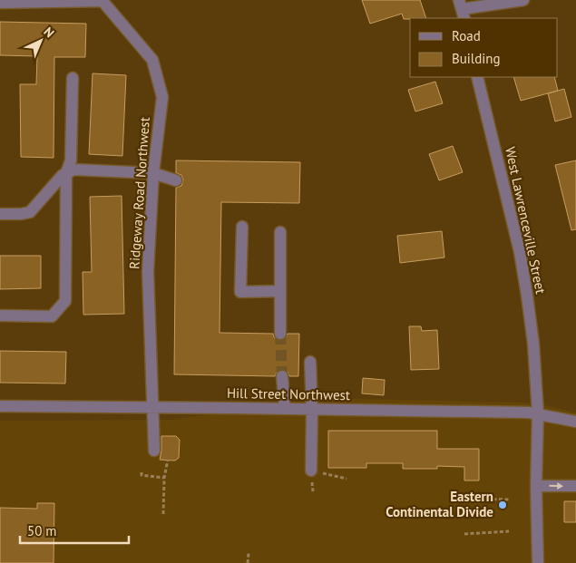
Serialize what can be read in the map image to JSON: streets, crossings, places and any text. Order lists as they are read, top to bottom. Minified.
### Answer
{"streets":{"street":["Ridgeway Road Northwest","West Lawrenceville Street","Hill Street Northwest"]},"crossings":[["Ridgeway Road Northwest","Hill Street Northwest"],["West Lawrenceville Street","Hill Street Northwest"]],"places":["Eastern Continental Divide"],"legend":["Road","Building"],"scale_bar":"50 m","north":"top right"}
